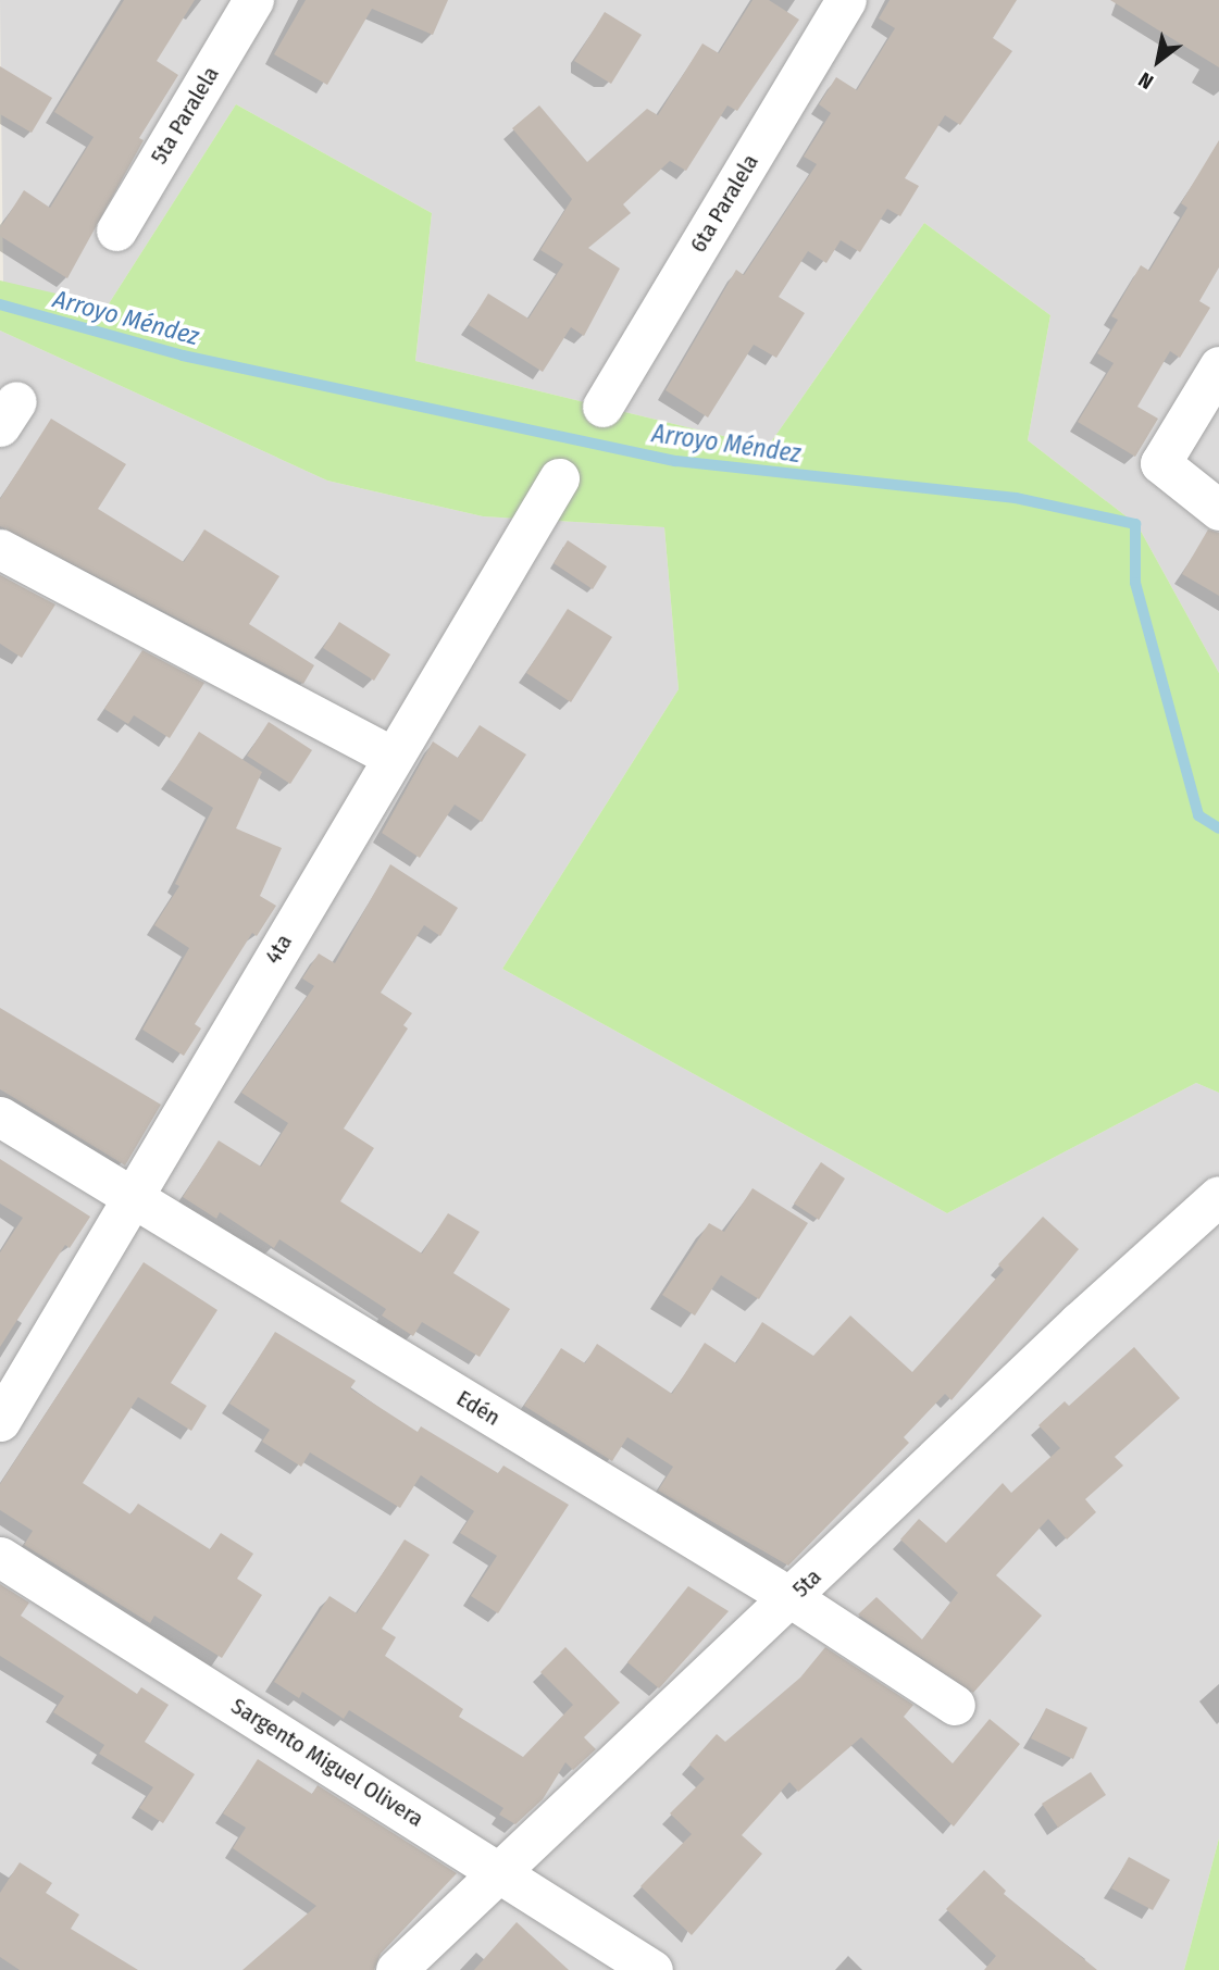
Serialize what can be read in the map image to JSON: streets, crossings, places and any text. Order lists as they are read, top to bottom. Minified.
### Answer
{"streets":{"street":["5ta Paralela","6ta Paralela","4ta","Edén","5ta","Sargento Miguel Olivera"]},"crossings":[["4ta","Edén"],["Edén","5ta"],["5ta","Sargento Miguel Olivera"]],"water":["Arroyo Méndez"],"north":"bottom left"}
